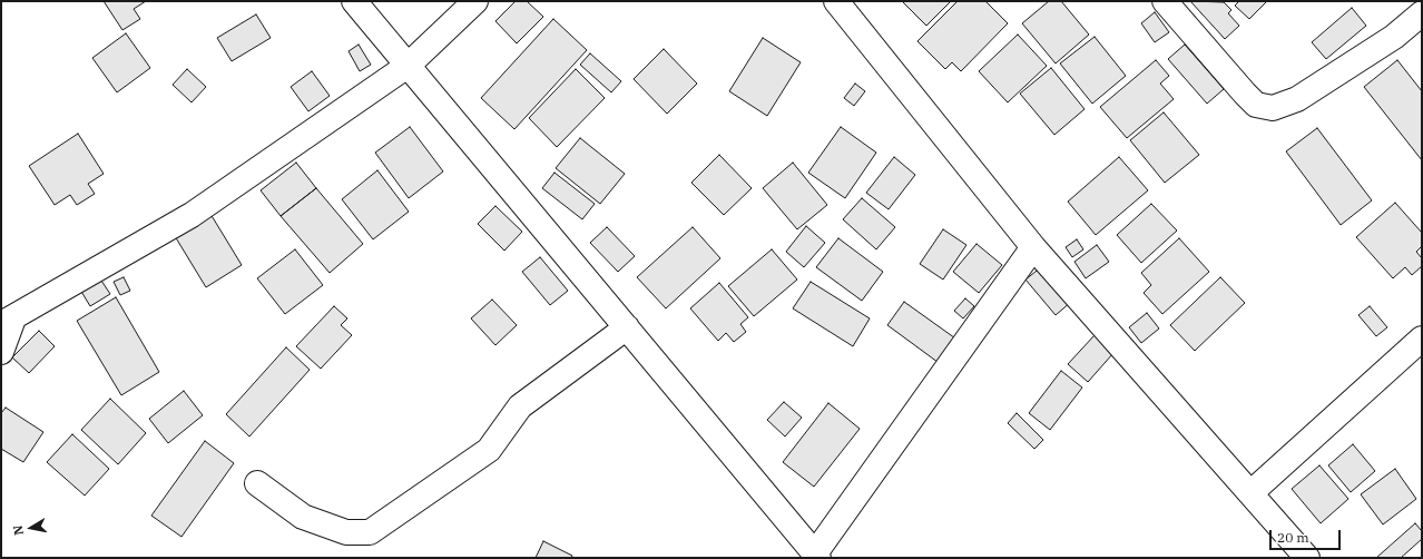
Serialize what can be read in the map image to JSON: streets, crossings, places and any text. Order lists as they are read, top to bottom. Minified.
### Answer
{"scale_bar":"20 m","north":"left"}
